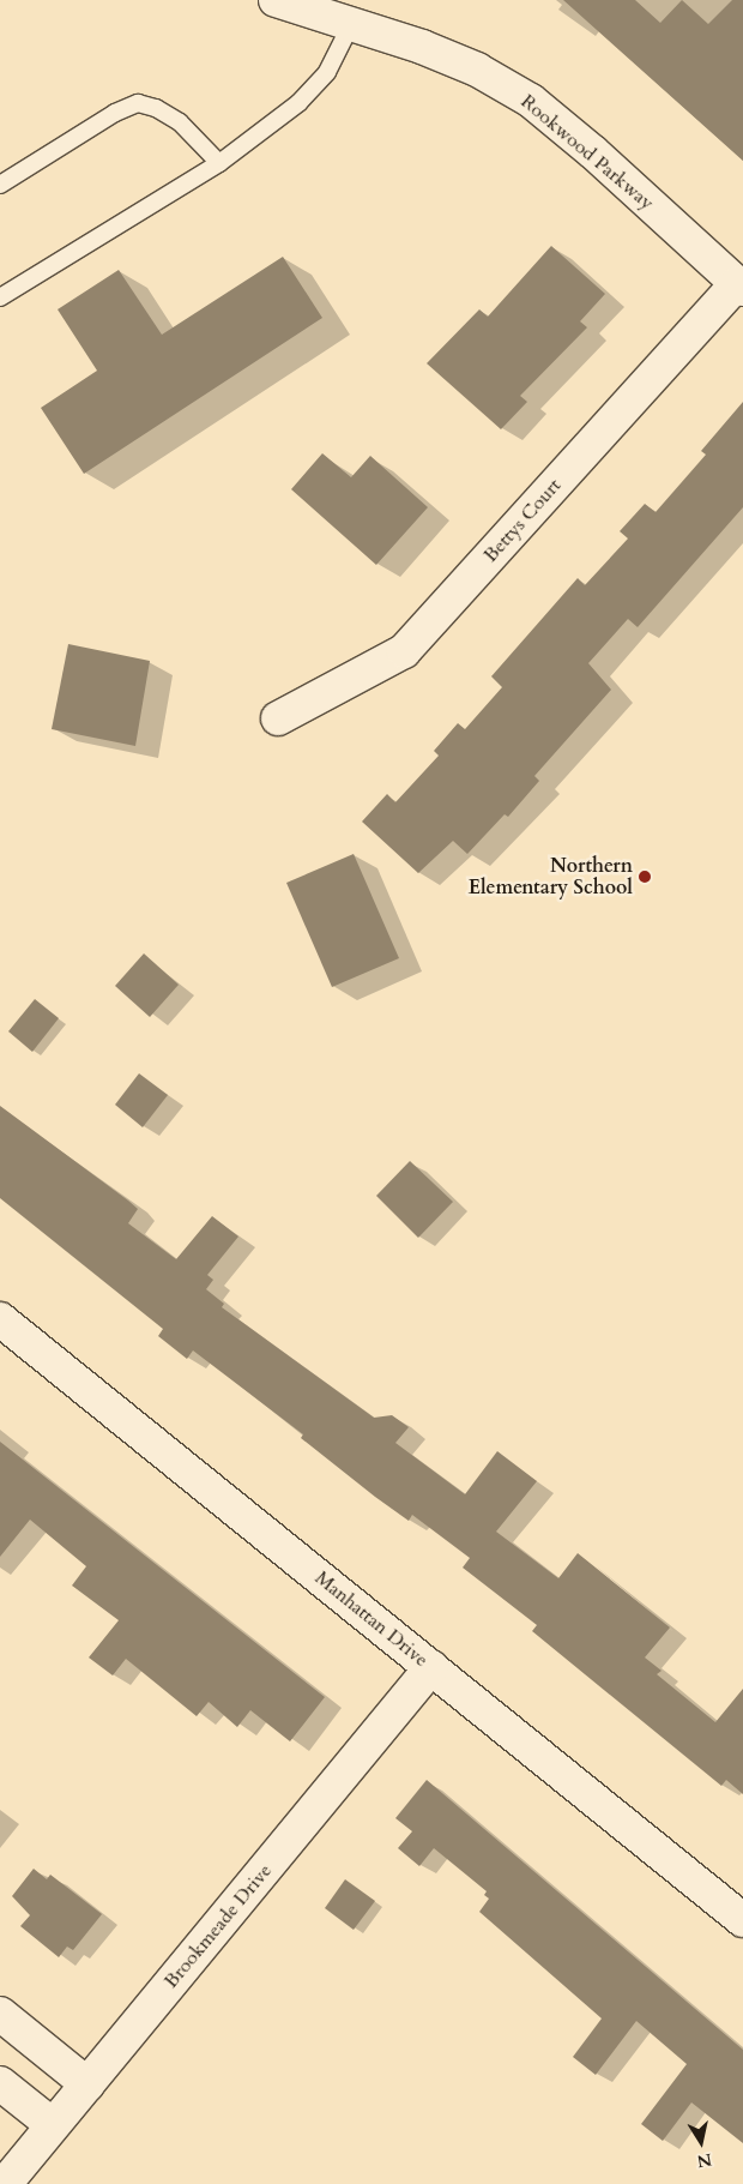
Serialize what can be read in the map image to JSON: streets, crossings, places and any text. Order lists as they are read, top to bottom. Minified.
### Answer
{"streets":{"street":["Rookwood Parkway","Bettys Court","Manhattan Drive","Brookmeade Drive"]},"crossings":[["Rookwood Parkway","Bettys Court"],["Manhattan Drive","Brookmeade Drive"]],"places":["Northern Elementary School"],"north":"bottom"}
